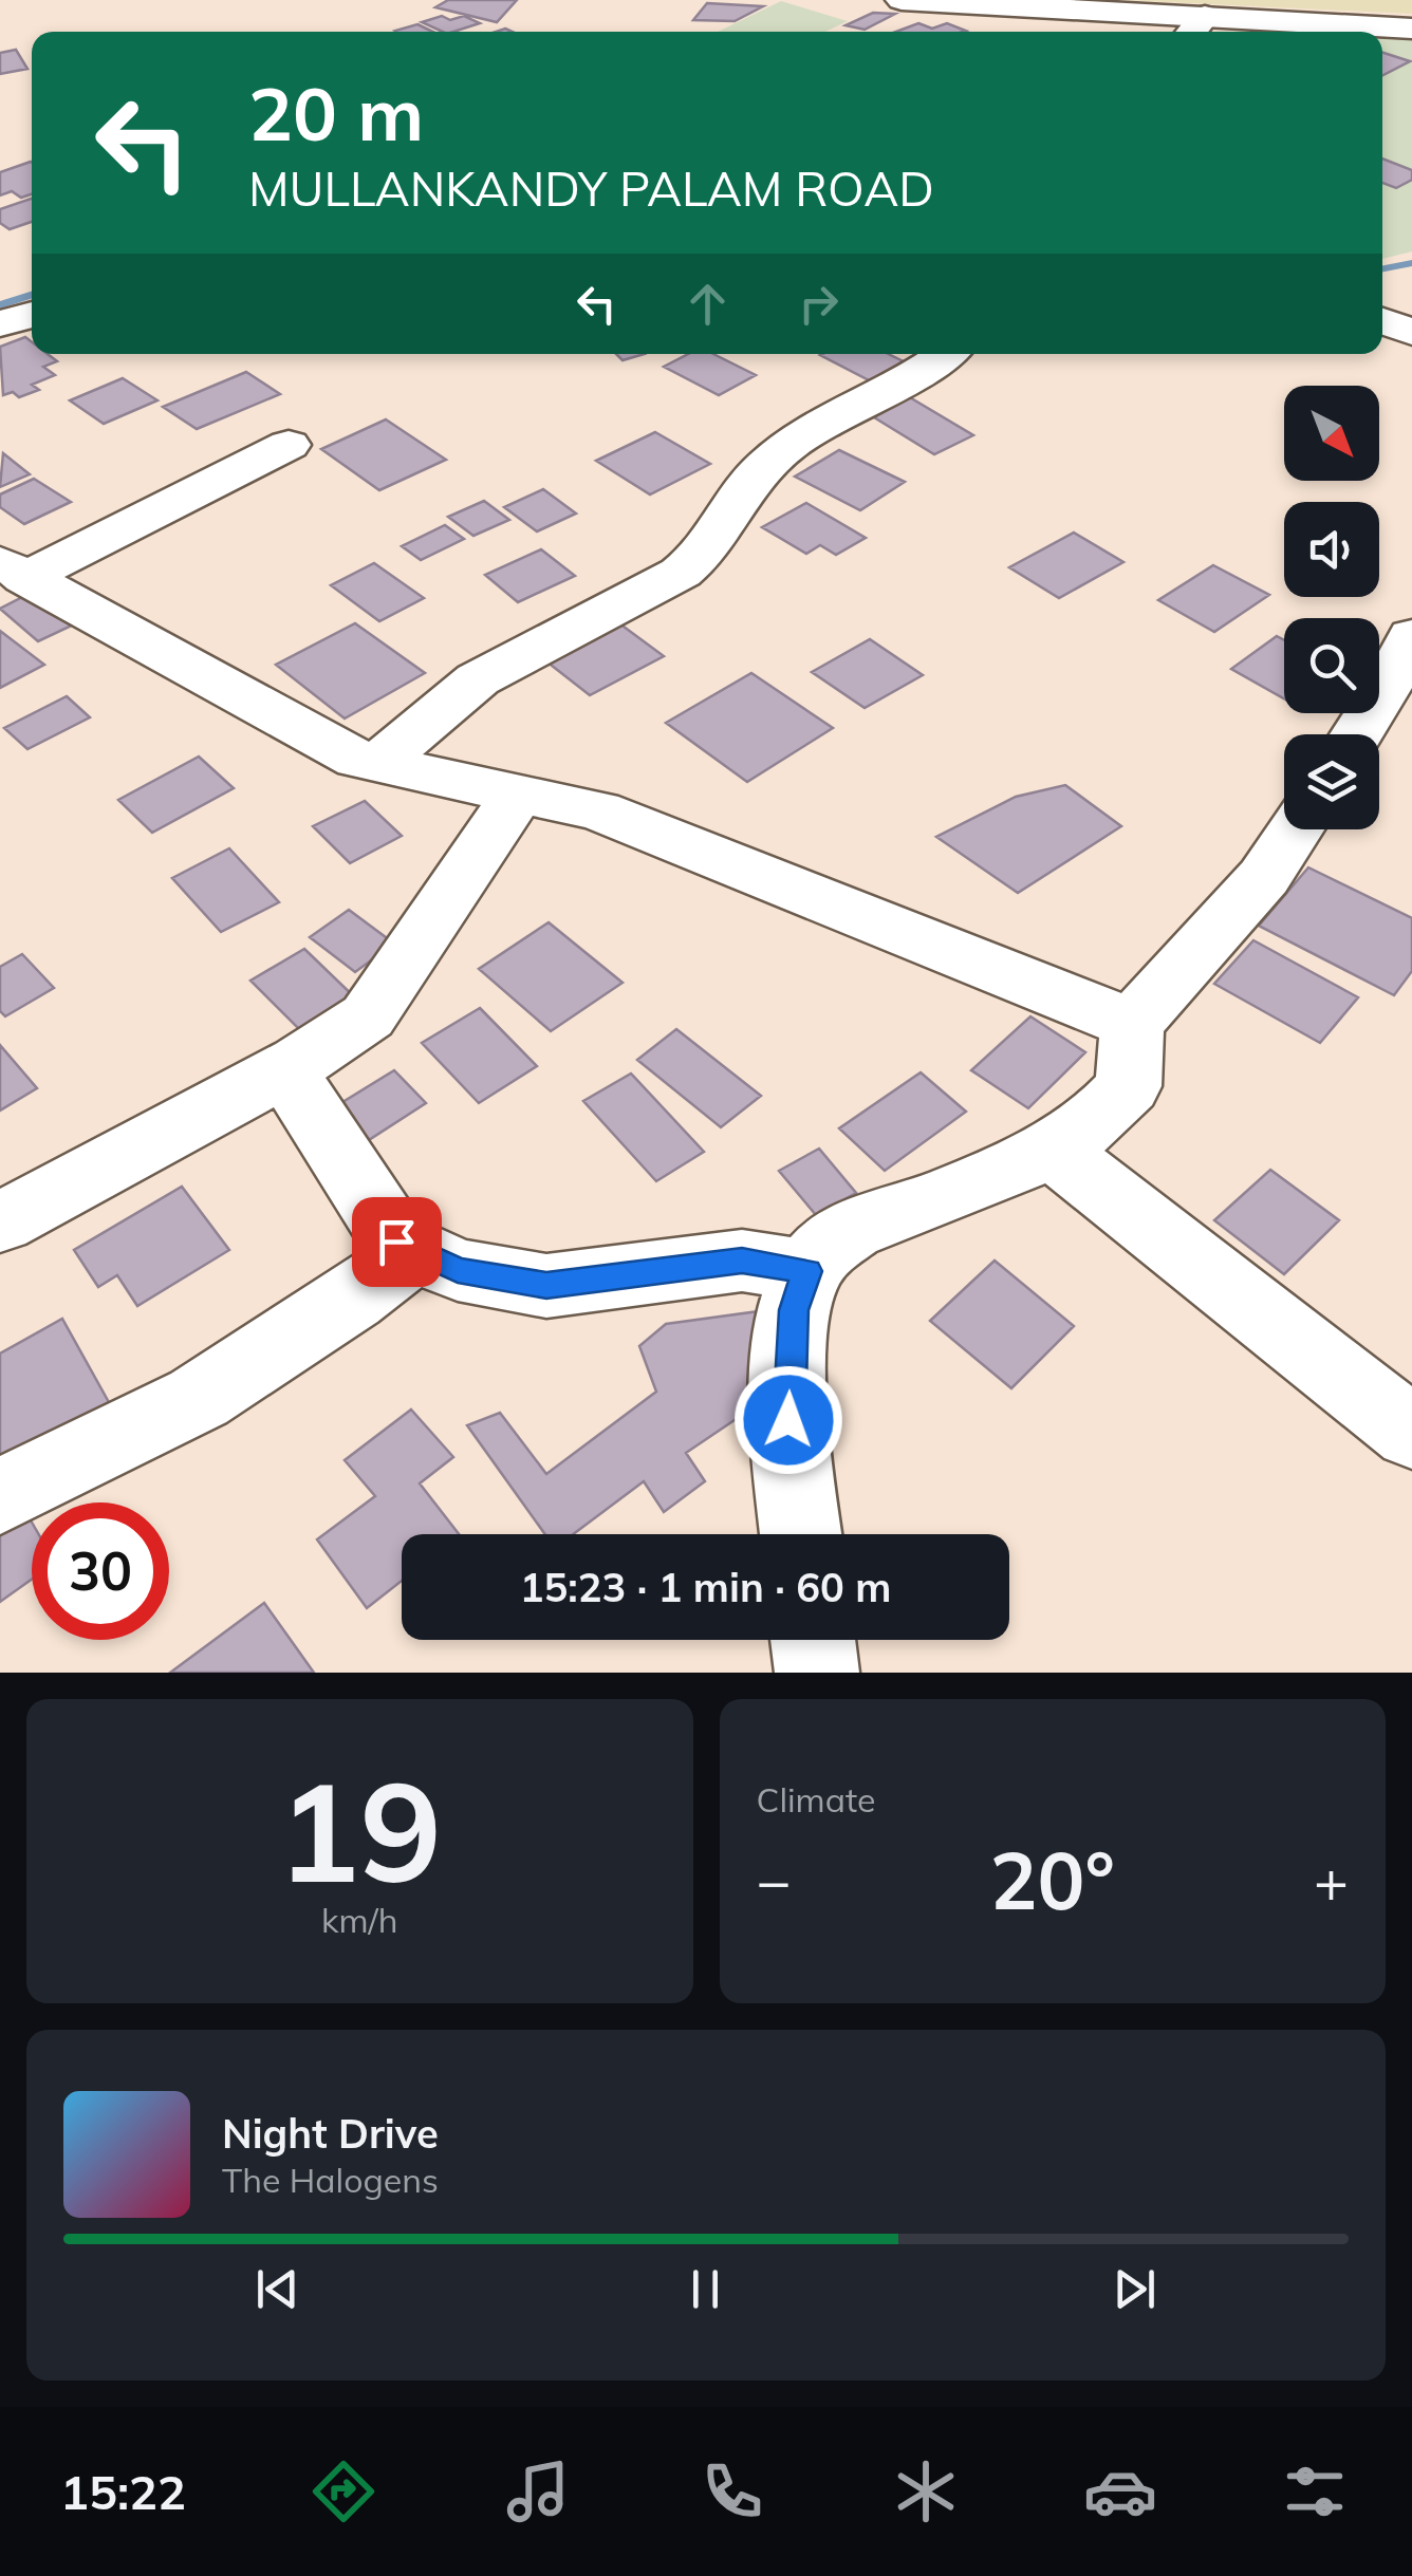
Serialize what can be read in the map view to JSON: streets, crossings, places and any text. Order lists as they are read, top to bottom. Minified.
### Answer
{"north":"bottom right","page":{"turn":["20 m","MULLANKANDY PALAM ROAD"],"limit":"30","trip":"15:23 · 1 min · 60 m","tile":[["19","km/h"],"Climate"],"heat":["−","20°","+"],"song":["Night Drive","The Halogens"],"tabs":"15:22"}}
